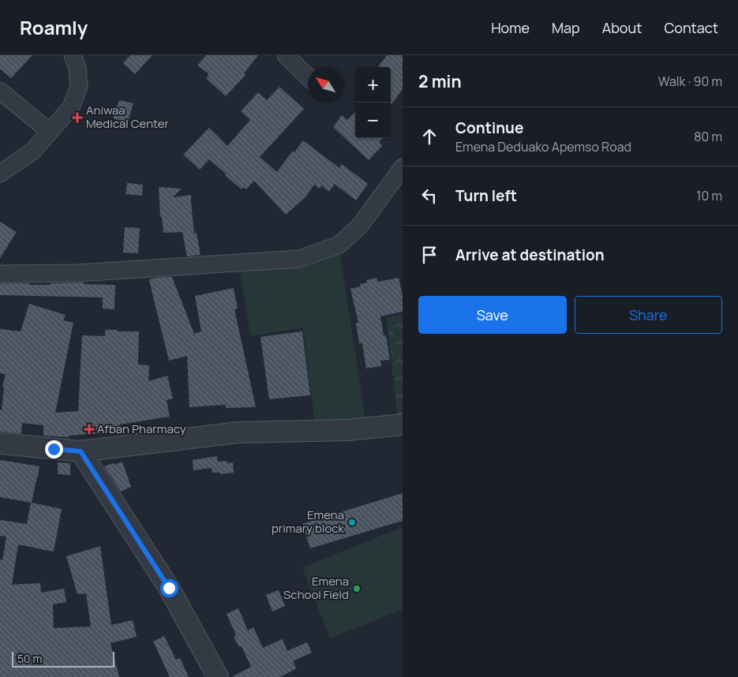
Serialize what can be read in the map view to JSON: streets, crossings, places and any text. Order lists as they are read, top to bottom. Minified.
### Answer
{"places":{"health":["Aniwaa Medical Center","Afban Pharmacy"],"other":["Emena primary block","Emena School Field"]},"scale_bar":"50 m","north":"top left","page":{"header":"Roamly","nav":["Home","Map","About","Contact"],"heading":["2 min","Walk · 90 m"],"map_buttons":["+","−"],"list":[["Continue","Emena Deduako Apemso Road","80 m"],["Turn left","10 m"],"Arrive at destination"],"buttons":["Save","Share"],"scale":"50 m"}}
